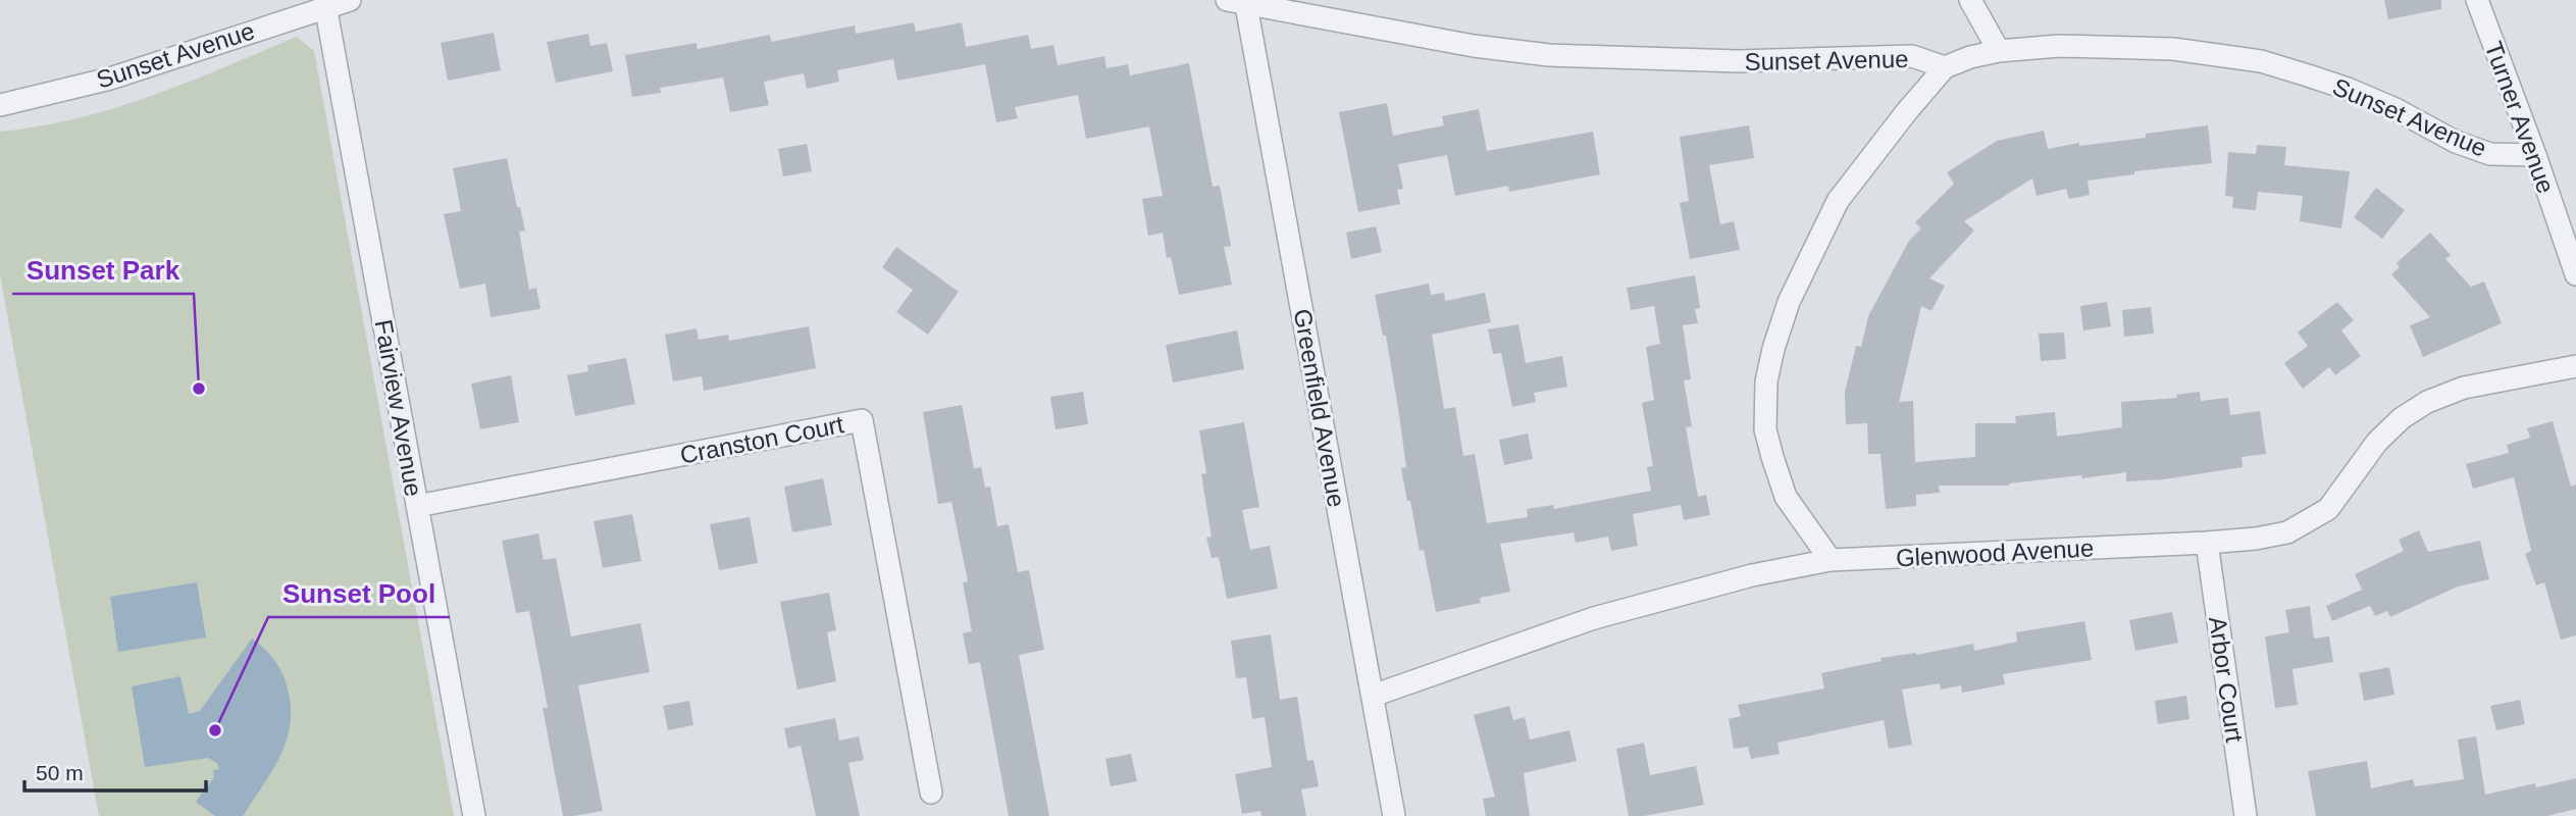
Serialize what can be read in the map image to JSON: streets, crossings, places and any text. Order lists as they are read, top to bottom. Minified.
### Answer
{"streets":{"street":["Sunset Avenue","Turner Avenue","Fairview Avenue","Greenfield Avenue","Cranston Court","Glenwood Avenue","Arbor Court"]},"crossings":[["Sunset Avenue","Turner Avenue"],["Sunset Avenue","Fairview Avenue"],["Sunset Avenue","Greenfield Avenue"],["Fairview Avenue","Cranston Court"],["Greenfield Avenue","Glenwood Avenue"],["Glenwood Avenue","Arbor Court"]],"places":["Sunset Park","Sunset Pool"],"scale_bar":"50 m"}
